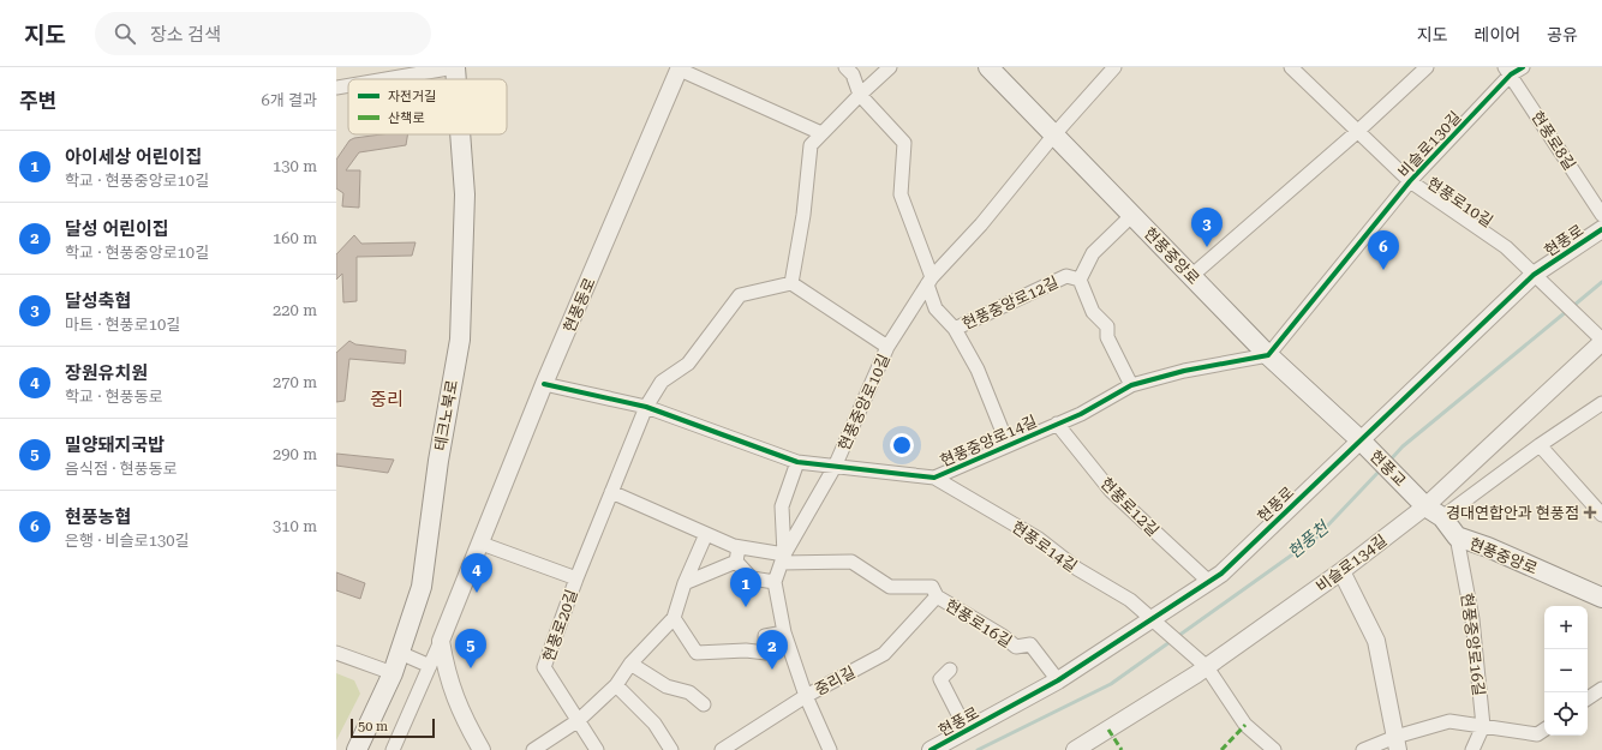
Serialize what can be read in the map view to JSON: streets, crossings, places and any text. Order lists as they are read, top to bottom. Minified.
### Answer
{"streets":{"main road":["현풍중앙로","테크노북로","현풍교"],"street":["현풍로8길","비슬로130길","현풍로10길","현풍로","현풍중앙로12길","현풍동로","현풍중앙로10길","현풍중앙로14길","현풍로12길","현풍로14길","비슬로134길","현풍로16길","현풍로20길","현풍중앙로16길","중리길"]},"crossings":[["현풍로8길","비슬로130길"],["비슬로130길","현풍로10길"],["비슬로130길","현풍중앙로"],["비슬로130길","현풍중앙로14길"],["현풍로10길","현풍로"],["현풍로10길","비슬로134길"],["현풍로","현풍중앙로"],["현풍로","현풍교"],["현풍로","현풍로12길"],["현풍로","현풍로14길"],["현풍로","현풍로16길"],["현풍중앙로","현풍중앙로12길"],["현풍중앙로","현풍중앙로10길"],["현풍중앙로","현풍중앙로14길"],["현풍중앙로","현풍교"],["현풍중앙로","비슬로134길"],["현풍중앙로","현풍중앙로16길"],["현풍중앙로12길","현풍중앙로14길"],["현풍동로","현풍중앙로14길"],["현풍중앙로10길","현풍중앙로14길"],["현풍중앙로10길","현풍로16길"],["현풍중앙로14길","현풍로12길"],["현풍중앙로14길","현풍로14길"],["현풍교","비슬로134길"],["현풍로14길","비슬로134길"],["현풍로16길","현풍로20길"],["현풍로16길","중리길"]],"districts":["중리"],"water":["현풍천"],"places":{"health":["경대연합안과 현풍점"]},"legend":["자전거길","산책로"],"scale_bar":"50 m","page":{"header":"지도","search":"장소 검색","nav":["지도","레이어","공유"],"heading":["주변","6개 결과"],"list":[{"mark":"1","name":"아이세상 어린이집","note":"학교 · 현풍중앙로10길","value":"130 m"},{"mark":"2","name":"달성 어린이집","note":"학교 · 현풍중앙로10길","value":"160 m"},{"mark":"3","name":"달성축협","note":"마트 · 현풍로10길","value":"220 m"},{"mark":"4","name":"장원유치원","note":"학교 · 현풍동로","value":"270 m"},{"mark":"5","name":"밀양돼지국밥","note":"음식점 · 현풍동로","value":"290 m"},{"mark":"6","name":"현풍농협","note":"은행 · 비슬로130길","value":"310 m"}],"pins":["3","6","4","1","5","2"],"map_buttons":["+","−"],"scale":"50 m"}}
